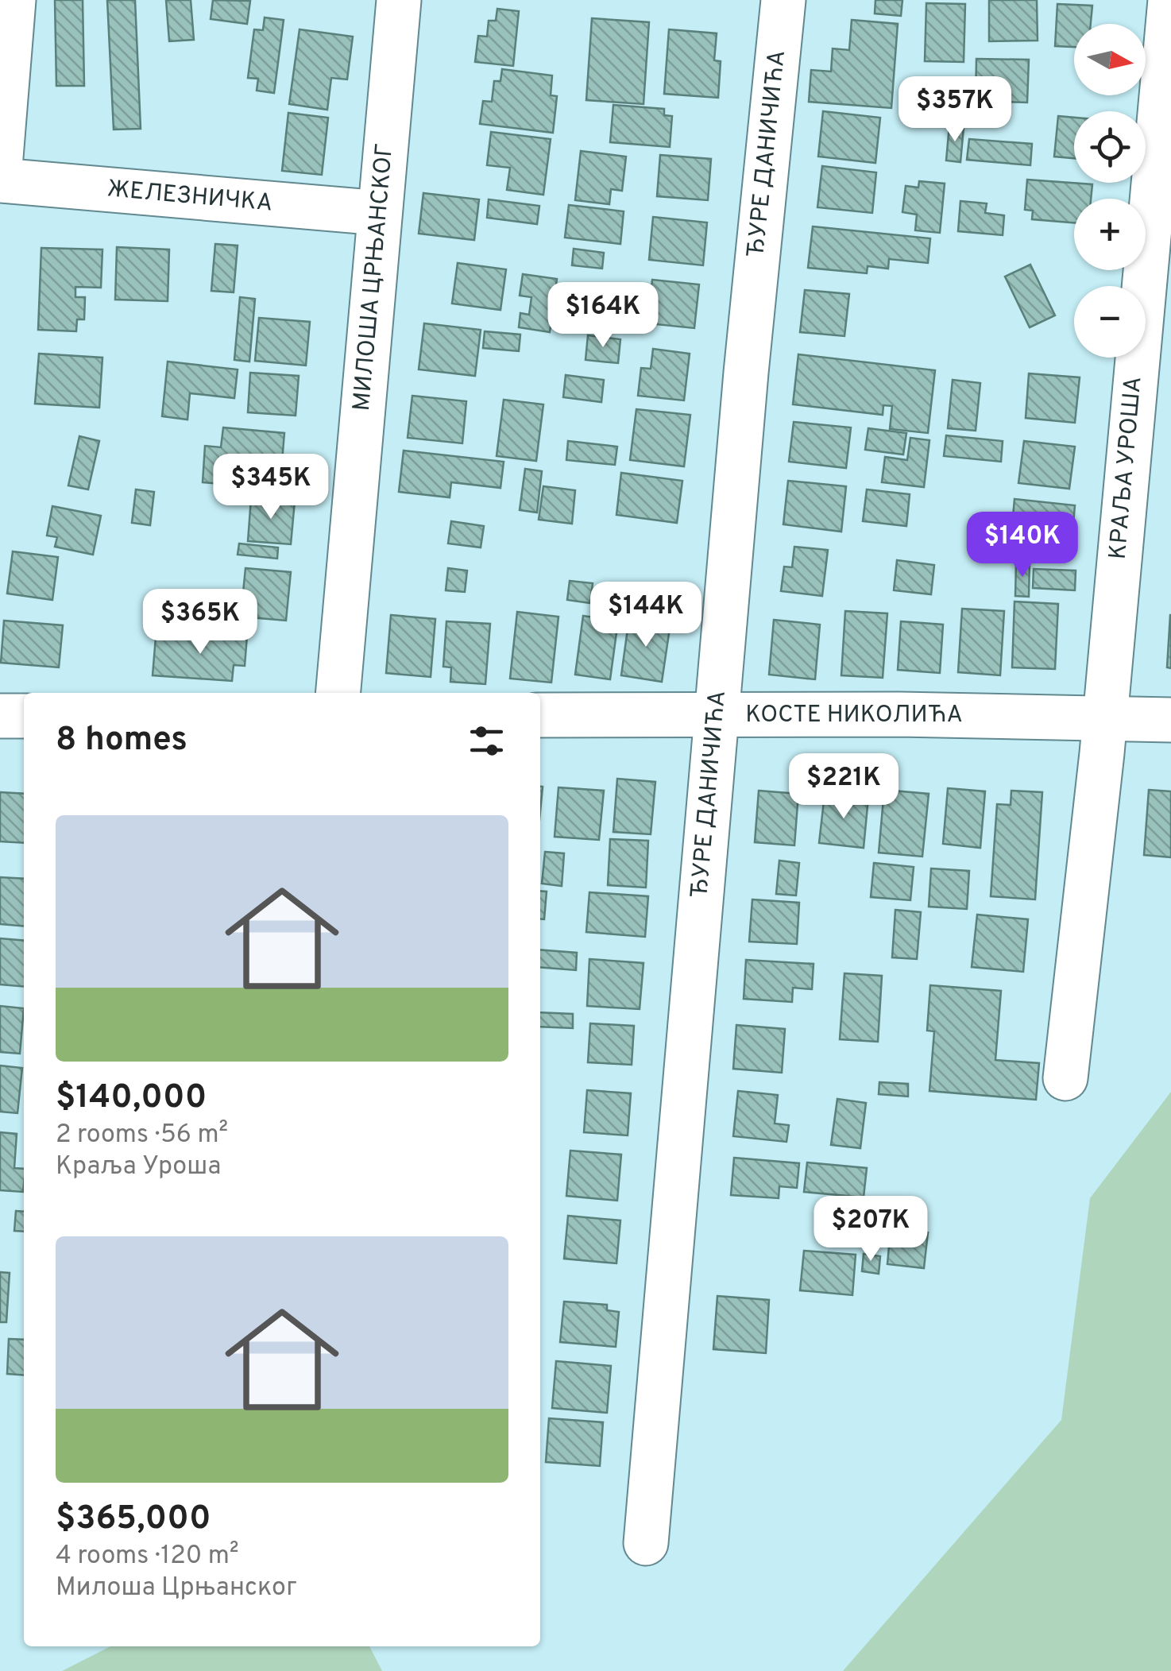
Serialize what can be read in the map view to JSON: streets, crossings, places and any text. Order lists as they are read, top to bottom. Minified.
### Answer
{"streets":{"street":["ЂУРЕ ДАНИЧИЋА","ЖЕЛЕЗНИЧКА","МИЛОША ЦРЊАНСКОГ","КРАЉА УРОША","КОСТЕ НИКОЛИЋА"]},"crossings":[["ЂУРЕ ДАНИЧИЋА","КОСТЕ НИКОЛИЋА"],["ЖЕЛЕЗНИЧКА","МИЛОША ЦРЊАНСКОГ"],["КРАЉА УРОША","КОСТЕ НИКОЛИЋА"]],"north":"right","page":{"map_buttons":["+","−"],"price":["$357K","$164K","$345K","$140K","$144K","$365K","$221K","$207K"],"heading":"8 homes","list":[{"name":"$140,000","note":"2 rooms · 56 m² · Краља Уроша"},{"name":"$365,000","note":"4 rooms · 120 m² · Милоша Црњанског"}]}}
